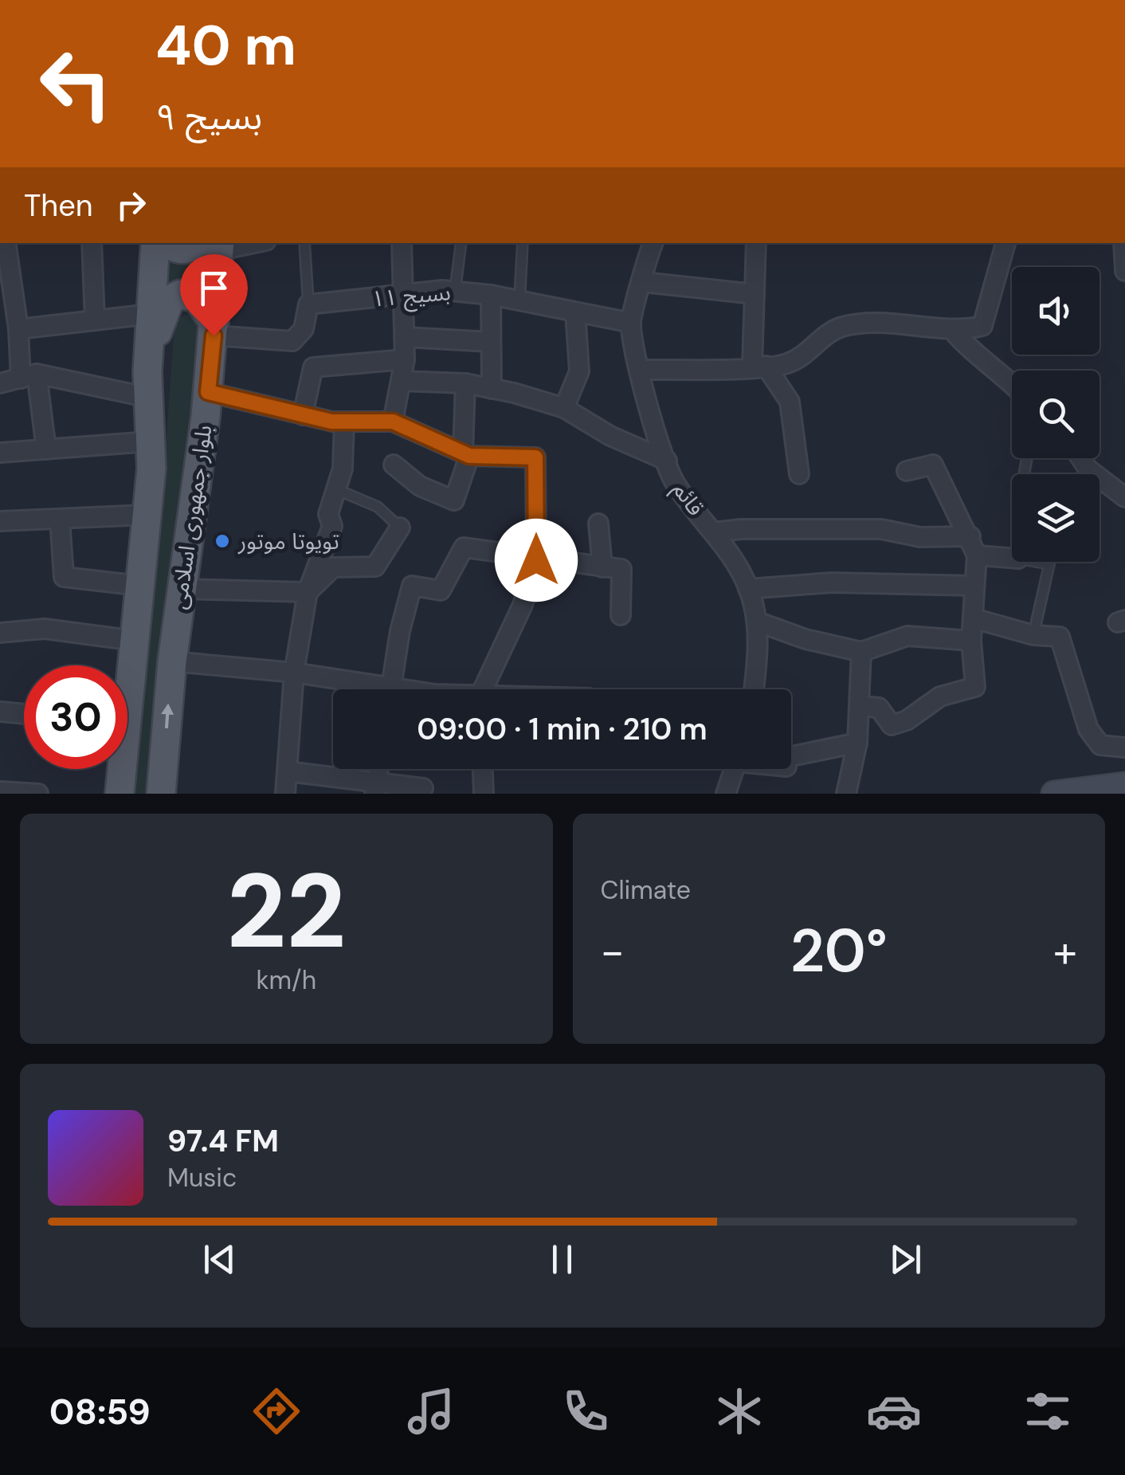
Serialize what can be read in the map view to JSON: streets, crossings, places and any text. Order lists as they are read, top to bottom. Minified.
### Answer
{"streets":{"main road":["بلوار جمهوری اسلامی"],"street":["بسیج ۱۱","قائم"]},"crossings":[["بسیج ۱۱","قائم"]],"places":["تویوتا موتور"],"page":{"turn":["40 m","بسیج ۹"],"then":"Then","limit":"30","trip":"09:00 · 1 min · 210 m","tile":[["22","km/h"],"Climate"],"heat":["−","20°","+"],"song":["97.4 FM","Music"],"tabs":"08:59"}}
